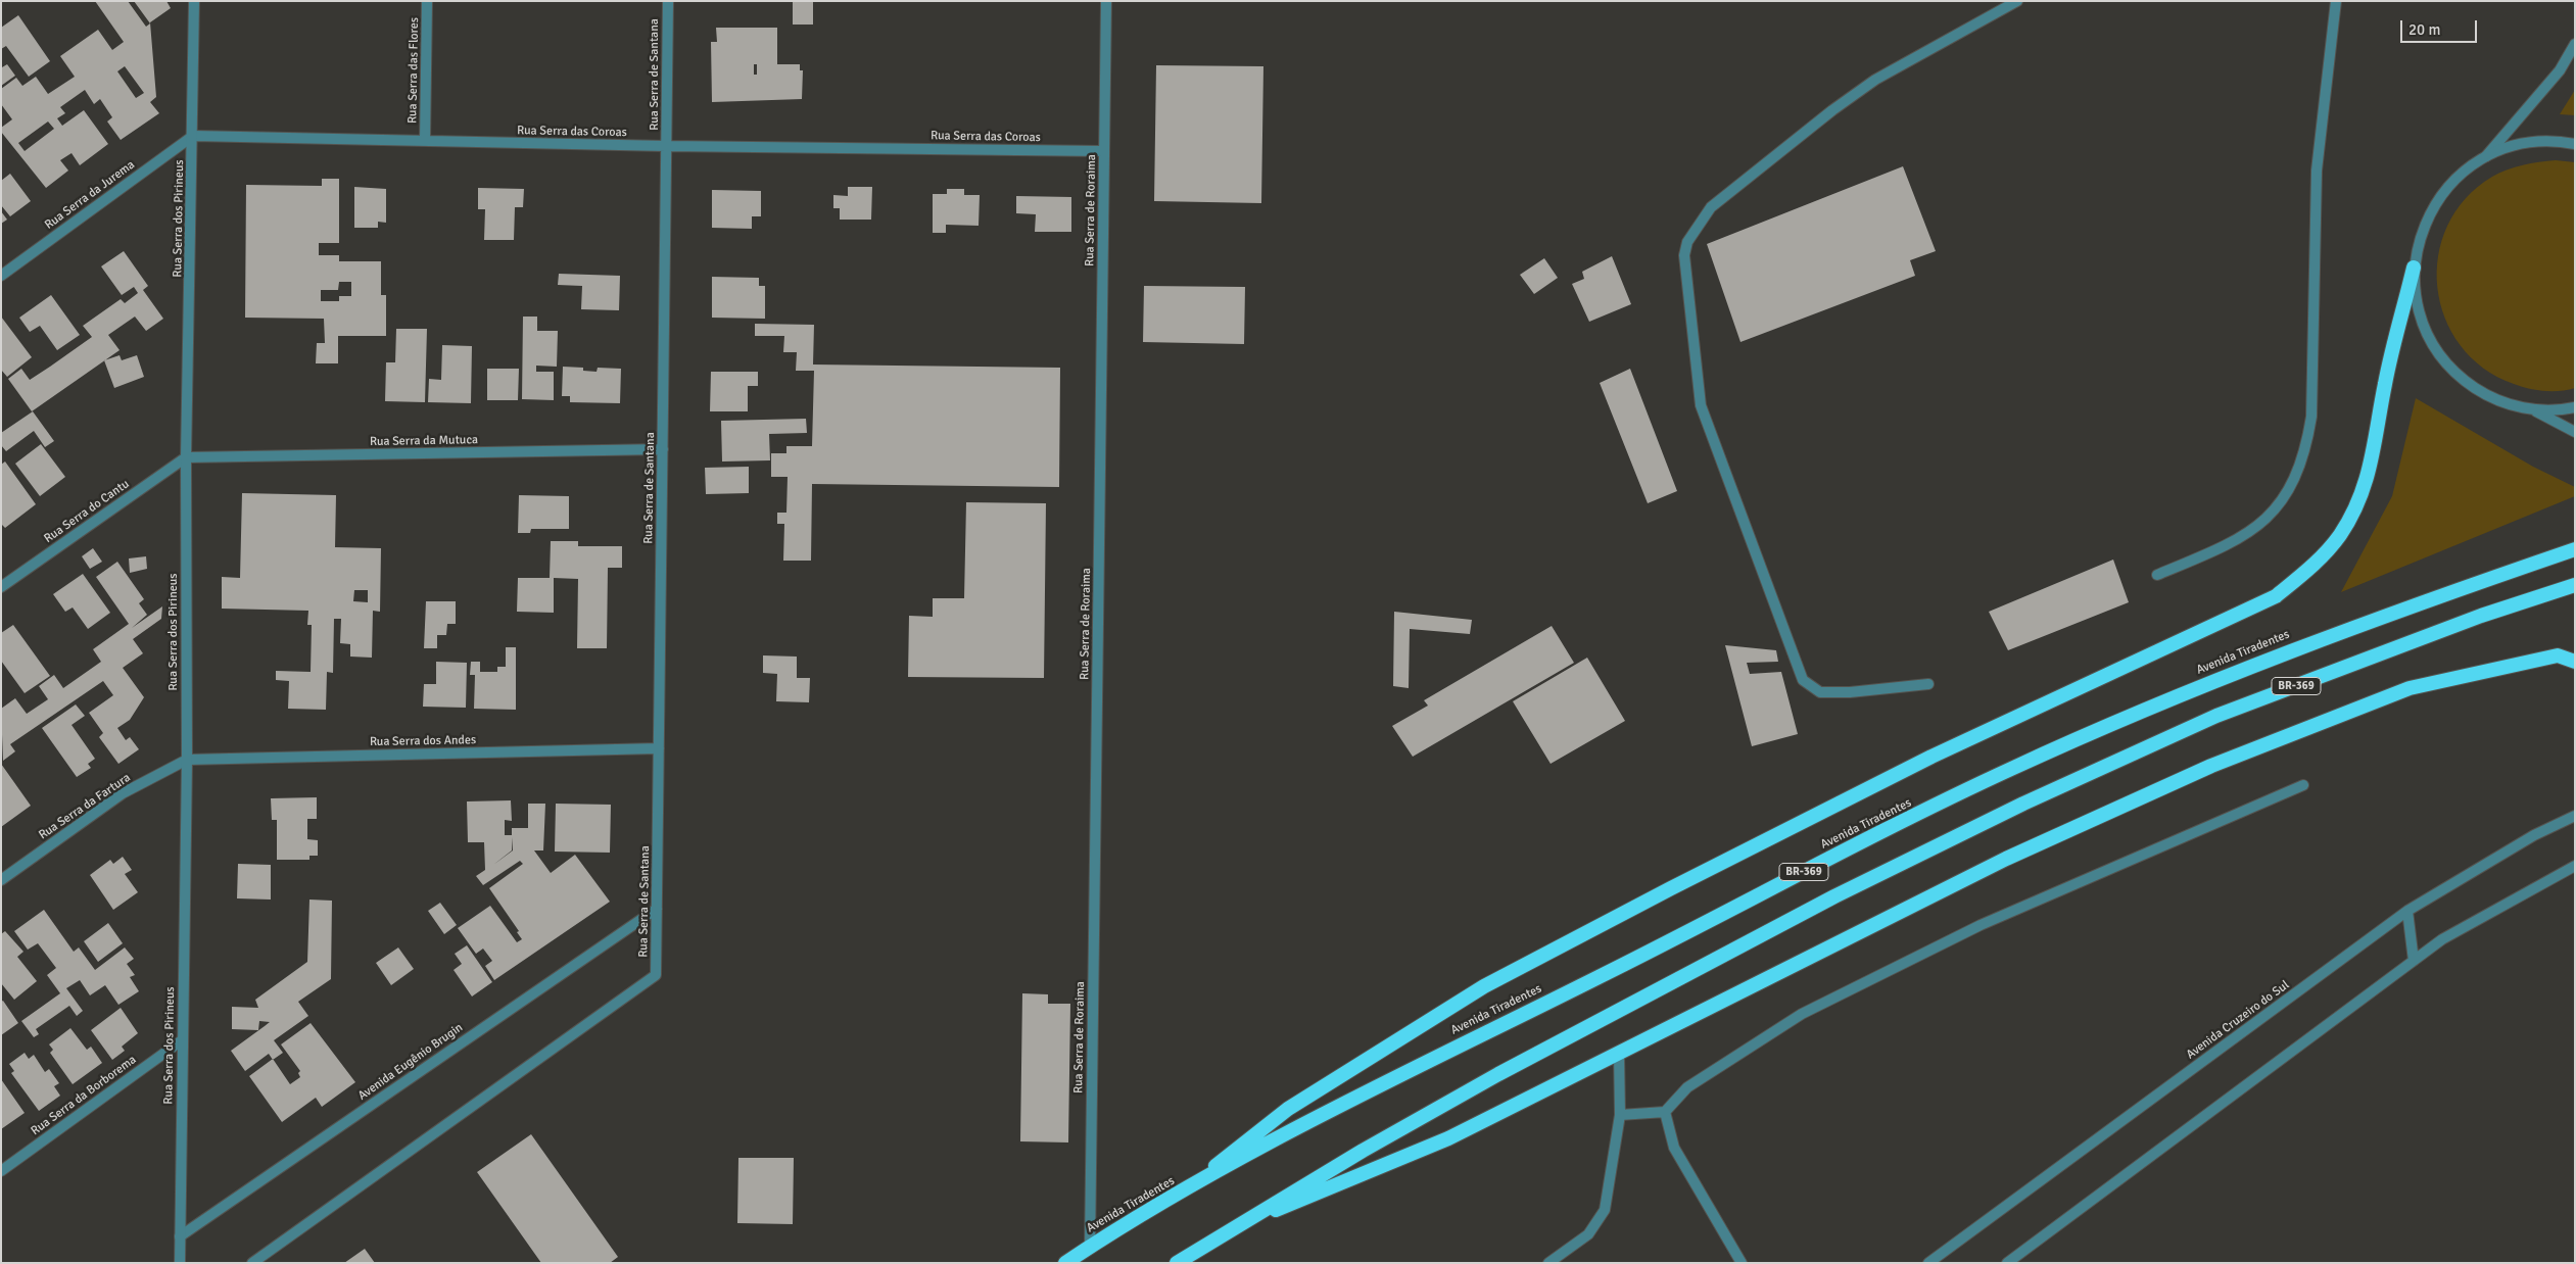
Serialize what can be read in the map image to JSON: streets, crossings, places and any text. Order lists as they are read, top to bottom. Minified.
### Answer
{"streets":{"highway":["Avenida Tiradentes","BR-369"],"street":["Rua Serra das Flores","Rua Serra de Santana","Rua Serra das Coroas","Rua Serra da Jurema","Rua Serra de Roraima","Rua Serra dos Pirineus","Rua Serra da Mutuca","Rua Serra do Cantu","Rua Serra dos Andes","Rua Serra da Fartura","Avenida Cruzeiro do Sul","Avenida Eugênio Brugin","Rua Serra da Borborema"]},"crossings":[["Rua Serra das Flores","Rua Serra das Coroas"],["Rua Serra de Santana","Rua Serra das Coroas"],["Rua Serra de Santana","Rua Serra da Mutuca"],["Rua Serra de Santana","Rua Serra dos Andes"],["Rua Serra de Santana","Avenida Eugênio Brugin"],["Rua Serra das Coroas","Rua Serra da Jurema"],["Rua Serra das Coroas","Rua Serra de Roraima"],["Rua Serra das Coroas","Rua Serra dos Pirineus"],["Rua Serra da Jurema","Rua Serra dos Pirineus"],["Rua Serra de Roraima","Avenida Tiradentes"],["Rua Serra dos Pirineus","Rua Serra da Mutuca"],["Rua Serra dos Pirineus","Rua Serra do Cantu"],["Rua Serra dos Pirineus","Rua Serra dos Andes"],["Rua Serra dos Pirineus","Rua Serra da Fartura"],["Rua Serra dos Pirineus","Avenida Eugênio Brugin"],["Rua Serra dos Pirineus","Rua Serra da Borborema"],["Rua Serra da Mutuca","Rua Serra do Cantu"],["Rua Serra dos Andes","Rua Serra da Fartura"]],"scale_bar":"20 m"}
